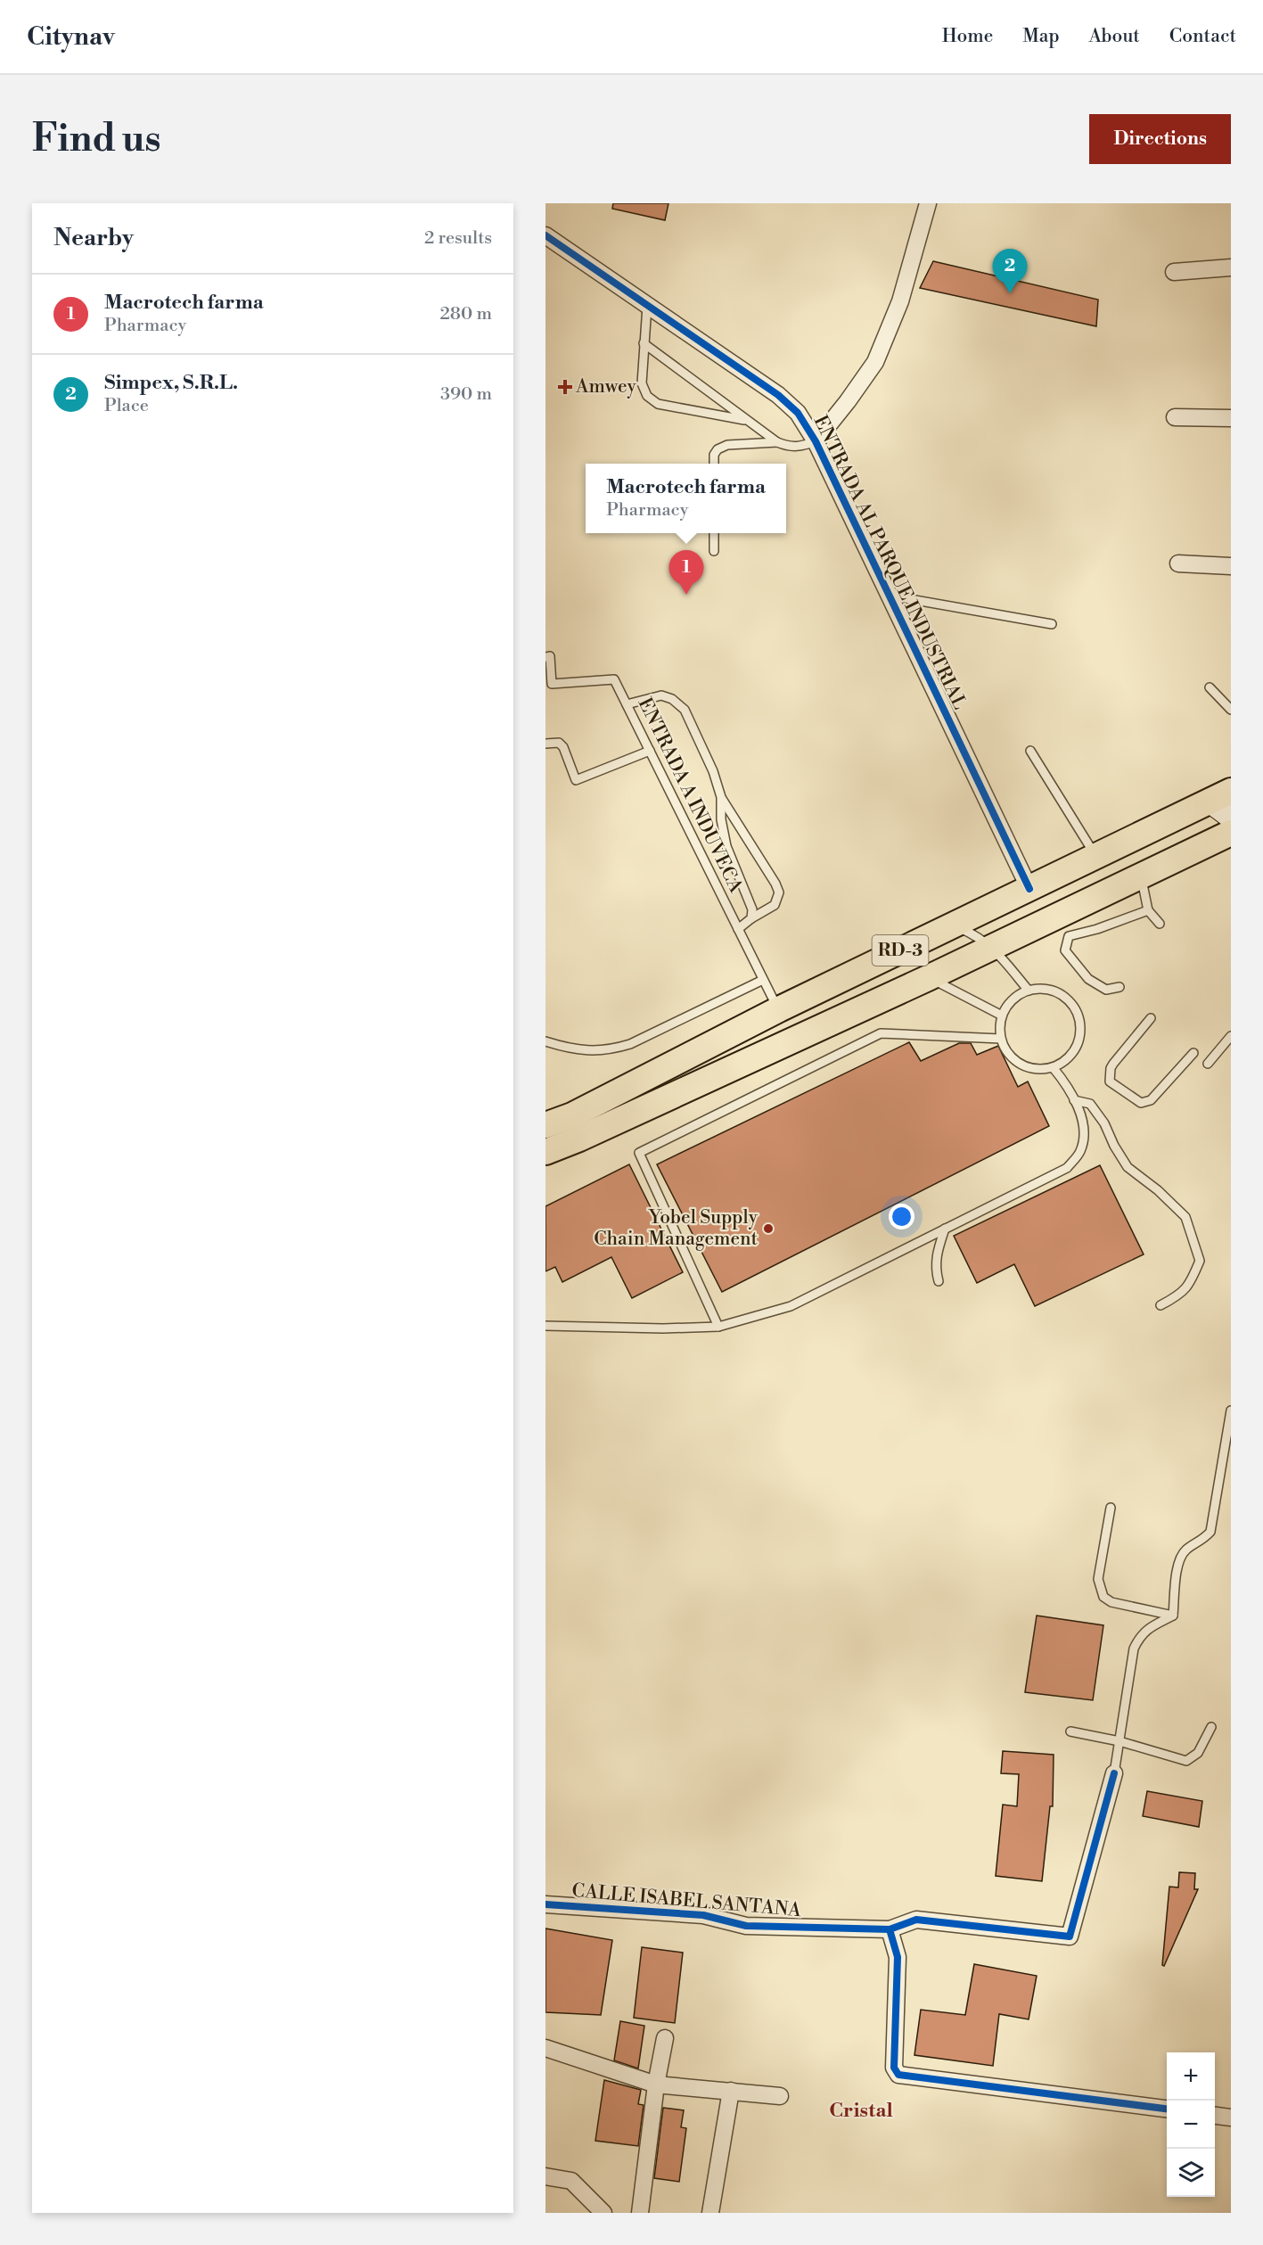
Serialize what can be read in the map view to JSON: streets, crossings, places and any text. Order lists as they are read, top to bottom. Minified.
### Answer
{"streets":{"main road":["RD-3"],"street":["ENTRADA AL PARQUE INDUSTRIAL","CALLE ISABEL SANTANA"],"lane":["ENTRADA A INDUVECA"]},"crossings":[["ENTRADA AL PARQUE INDUSTRIAL","RD-3"],["ENTRADA A INDUVECA","RD-3"]],"districts":["Cristal"],"places":{"health":["Amwey"],"other":["Yobel Supply Chain Management"]},"page":{"header":"Citynav","nav":["Home","Map","About","Contact"],"buttons":"Directions","title":"Find us","heading":["Nearby","2 results"],"pins":["2","1"],"list":[{"mark":"1","name":"Macrotech farma","note":"Pharmacy","value":"280 m"},{"mark":"2","name":"Simpex, S.R.L.","note":"Place","value":"390 m"}],"popup":["Macrotech farma","Pharmacy"],"map_buttons":["+","−"]}}
